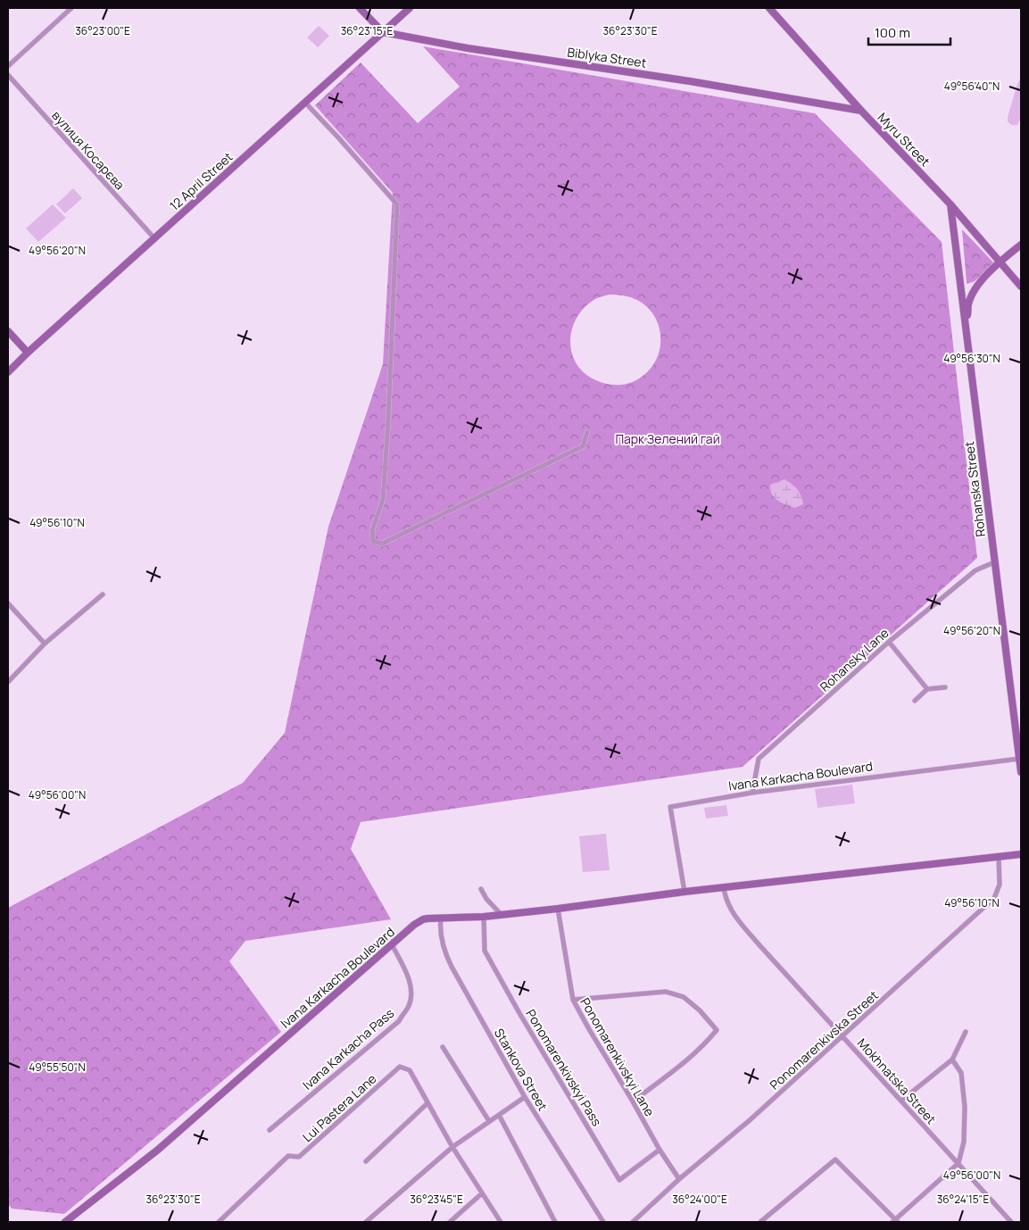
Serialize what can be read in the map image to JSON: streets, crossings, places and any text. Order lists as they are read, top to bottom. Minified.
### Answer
{"streets":{"street":["Biblyka Street","Myru Street","вулиця Косарєва","12 April Street","Rohanska Street","Rohansky Lane","Ivana Karkacha Boulevard","Ponomarenkivska Street","Ivana Karkacha Pass","Ponomarenkivskyi Lane","Ponomarenkivskyi Pass","Stankova Street","Mokhnatska Street","Lui Pastera Lane"]},"crossings":[["Biblyka Street","Myru Street"],["Biblyka Street","12 April Street"],["Myru Street","Rohanska Street"],["вулиця Косарєва","12 April Street"],["Rohanska Street","Rohansky Lane"],["Rohanska Street","Ivana Karkacha Boulevard"],["Rohansky Lane","Ivana Karkacha Boulevard"],["Ivana Karkacha Boulevard","Ponomarenkivska Street"],["Ivana Karkacha Boulevard","Ivana Karkacha Pass"],["Ivana Karkacha Boulevard","Ponomarenkivskyi Lane"],["Ivana Karkacha Boulevard","Ponomarenkivskyi Pass"],["Ivana Karkacha Boulevard","Stankova Street"],["Ivana Karkacha Boulevard","Mokhnatska Street"],["Ponomarenkivska Street","Ponomarenkivskyi Lane"],["Ponomarenkivska Street","Mokhnatska Street"],["Ponomarenkivskyi Lane","Ponomarenkivskyi Pass"]],"parks":["Парк Зелений гай"],"scale_bar":"100 m","coordinates":["36°23'00\"E","36°23'15\"E","36°23'30\"E","49°56'40\"N","49°56'20\"N","49°56'30\"N","49°56'10\"N","49°56'00\"N","49°55'50\"N","36°23'45\"E","36°24'00\"E","36°24'15\"E"]}
